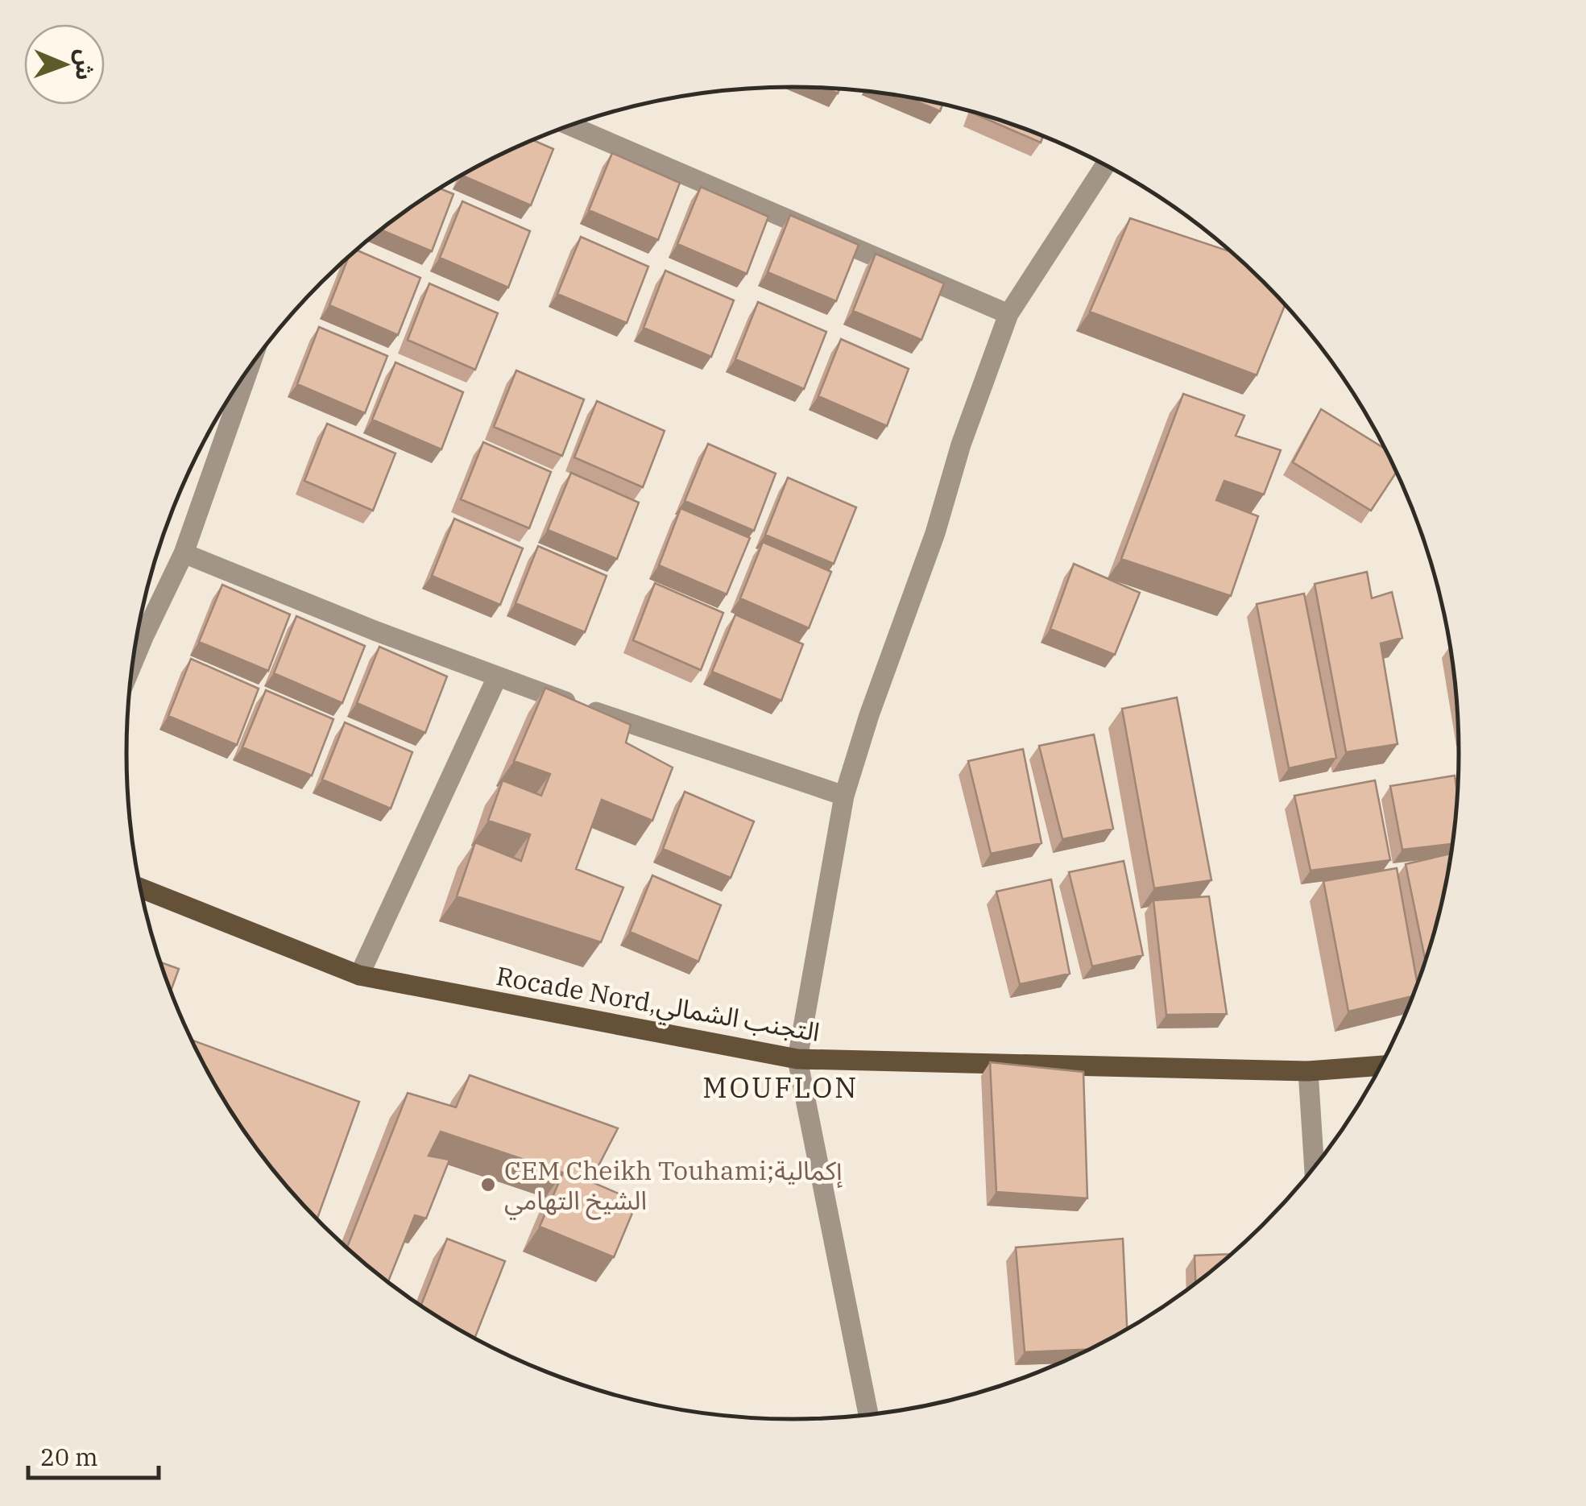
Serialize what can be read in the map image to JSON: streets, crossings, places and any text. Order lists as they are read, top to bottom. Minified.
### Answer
{"streets":{"main road":["Rocade Nord,التجنب الشمالي"]},"districts":["MOUFLON"],"places":["CEM Cheikh Touhami;إكمالية الشيخ التهامي"],"scale_bar":"20 m","north":"right"}
